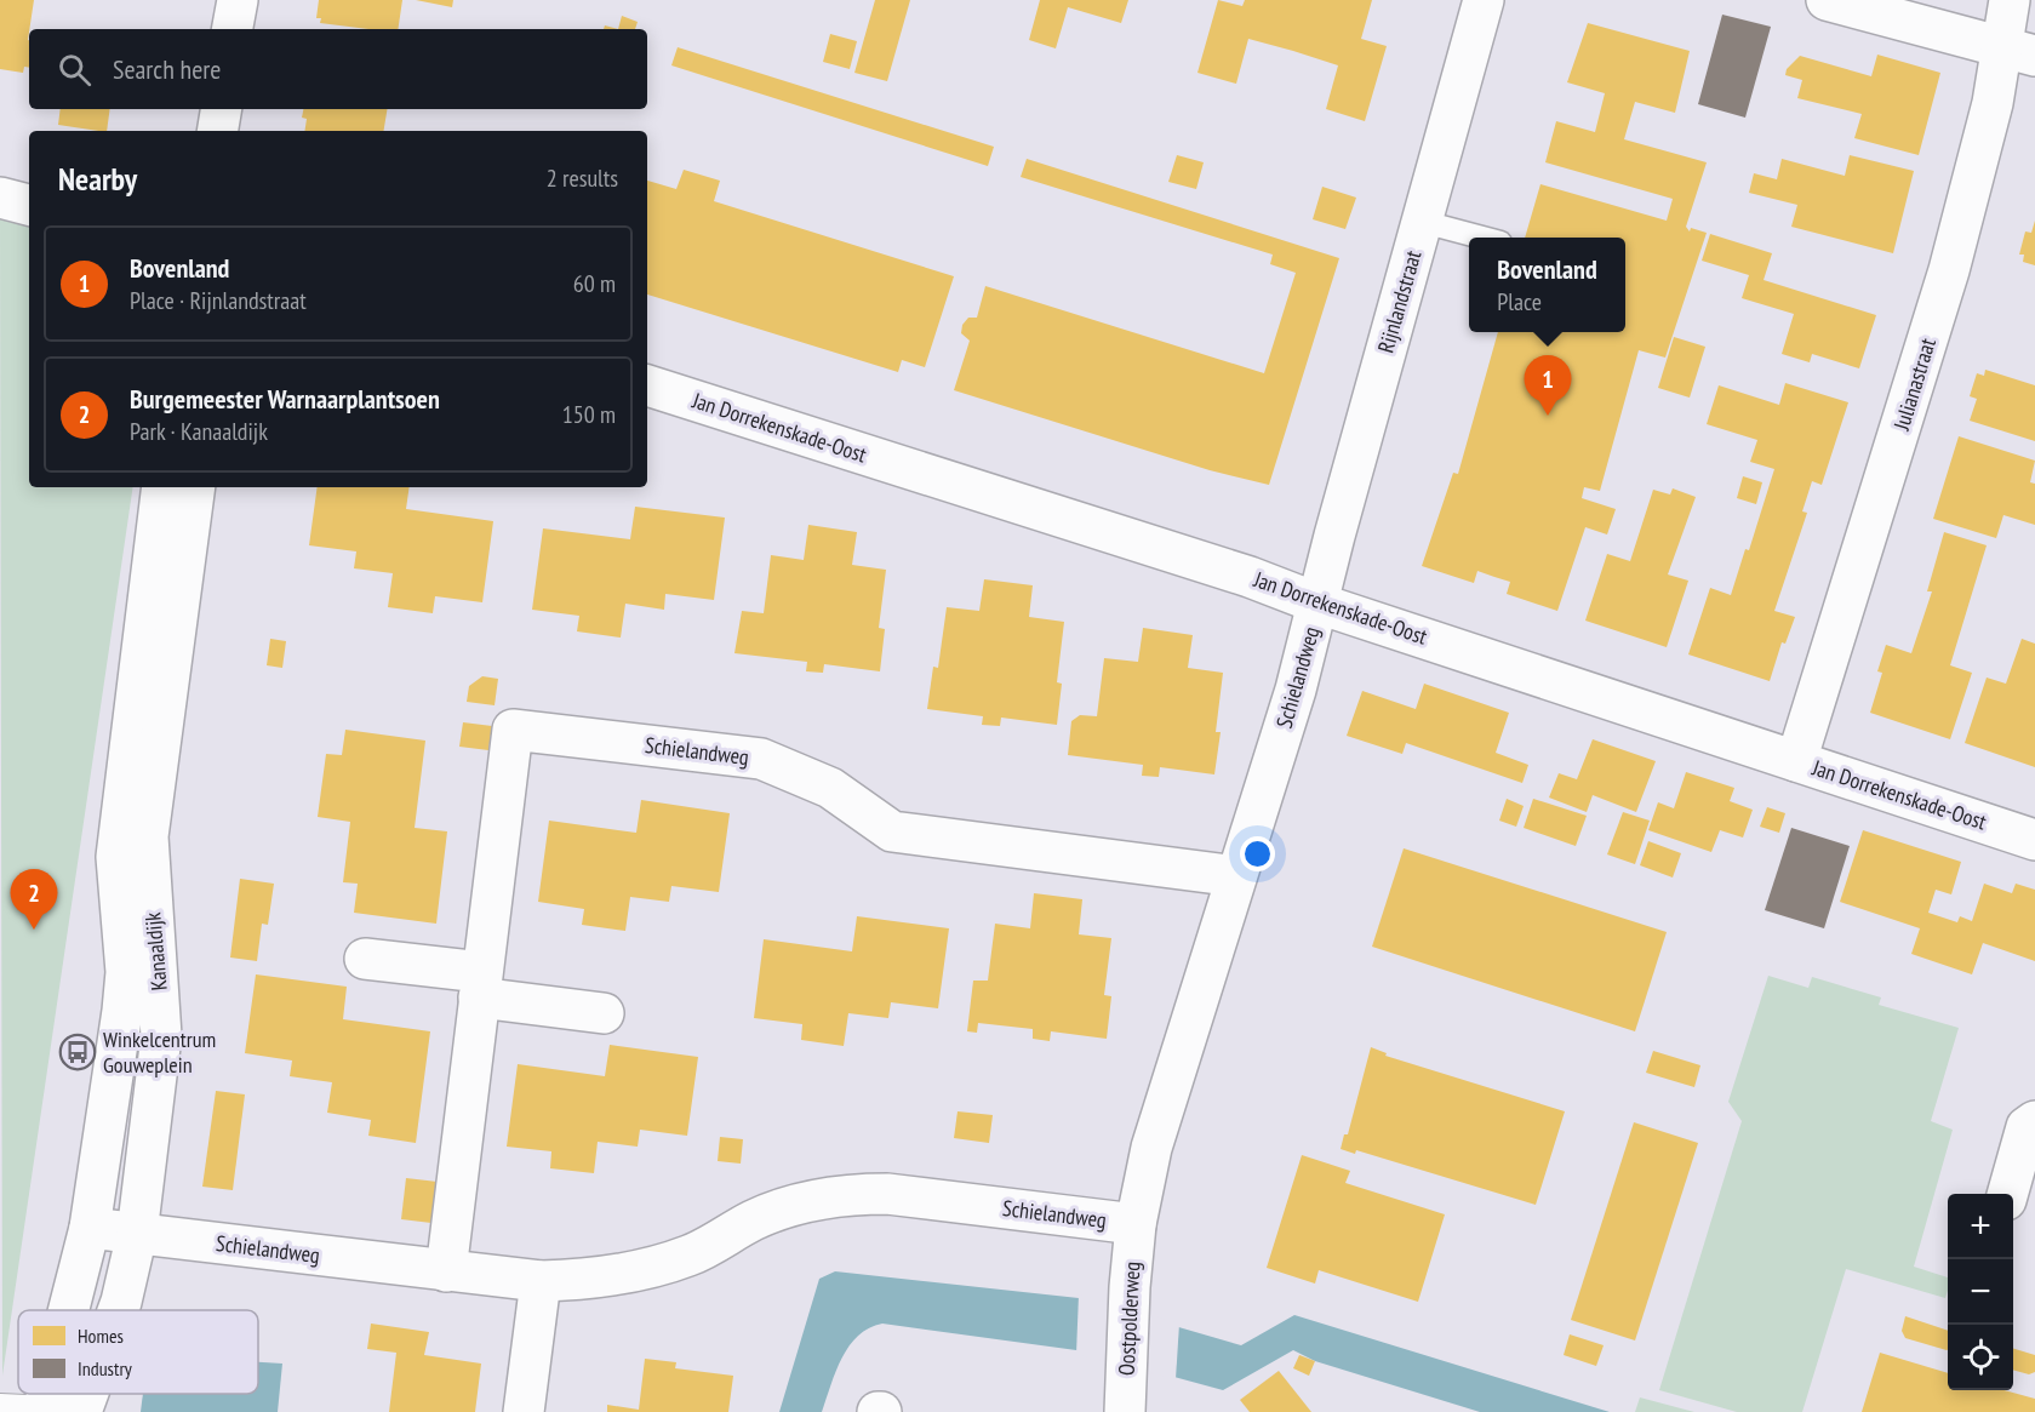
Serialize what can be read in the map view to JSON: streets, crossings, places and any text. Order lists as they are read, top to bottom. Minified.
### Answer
{"streets":{"street":["Rijnlandstraat","Julianastraat","Jan Dorrekenskade-Oost","Schielandweg","Kanaaldijk","Oostpolderweg"]},"crossings":[["Rijnlandstraat","Jan Dorrekenskade-Oost"],["Rijnlandstraat","Schielandweg"],["Julianastraat","Jan Dorrekenskade-Oost"],["Jan Dorrekenskade-Oost","Schielandweg"],["Schielandweg","Kanaaldijk"],["Schielandweg","Oostpolderweg"]],"places":{"bus stop":["Winkelcentrum Gouweplein"]},"legend":["Homes","Industry"],"page":{"search":"Search here","heading":["Nearby","2 results"],"list":[{"mark":"1","name":"Bovenland","note":"Place · Rijnlandstraat","value":"60 m"},{"mark":"2","name":"Burgemeester Warnaarplantsoen","note":"Park · Kanaaldijk","value":"150 m"}],"popup":["Bovenland","Place"],"pins":["1","2"],"map_buttons":["+","−"]}}
